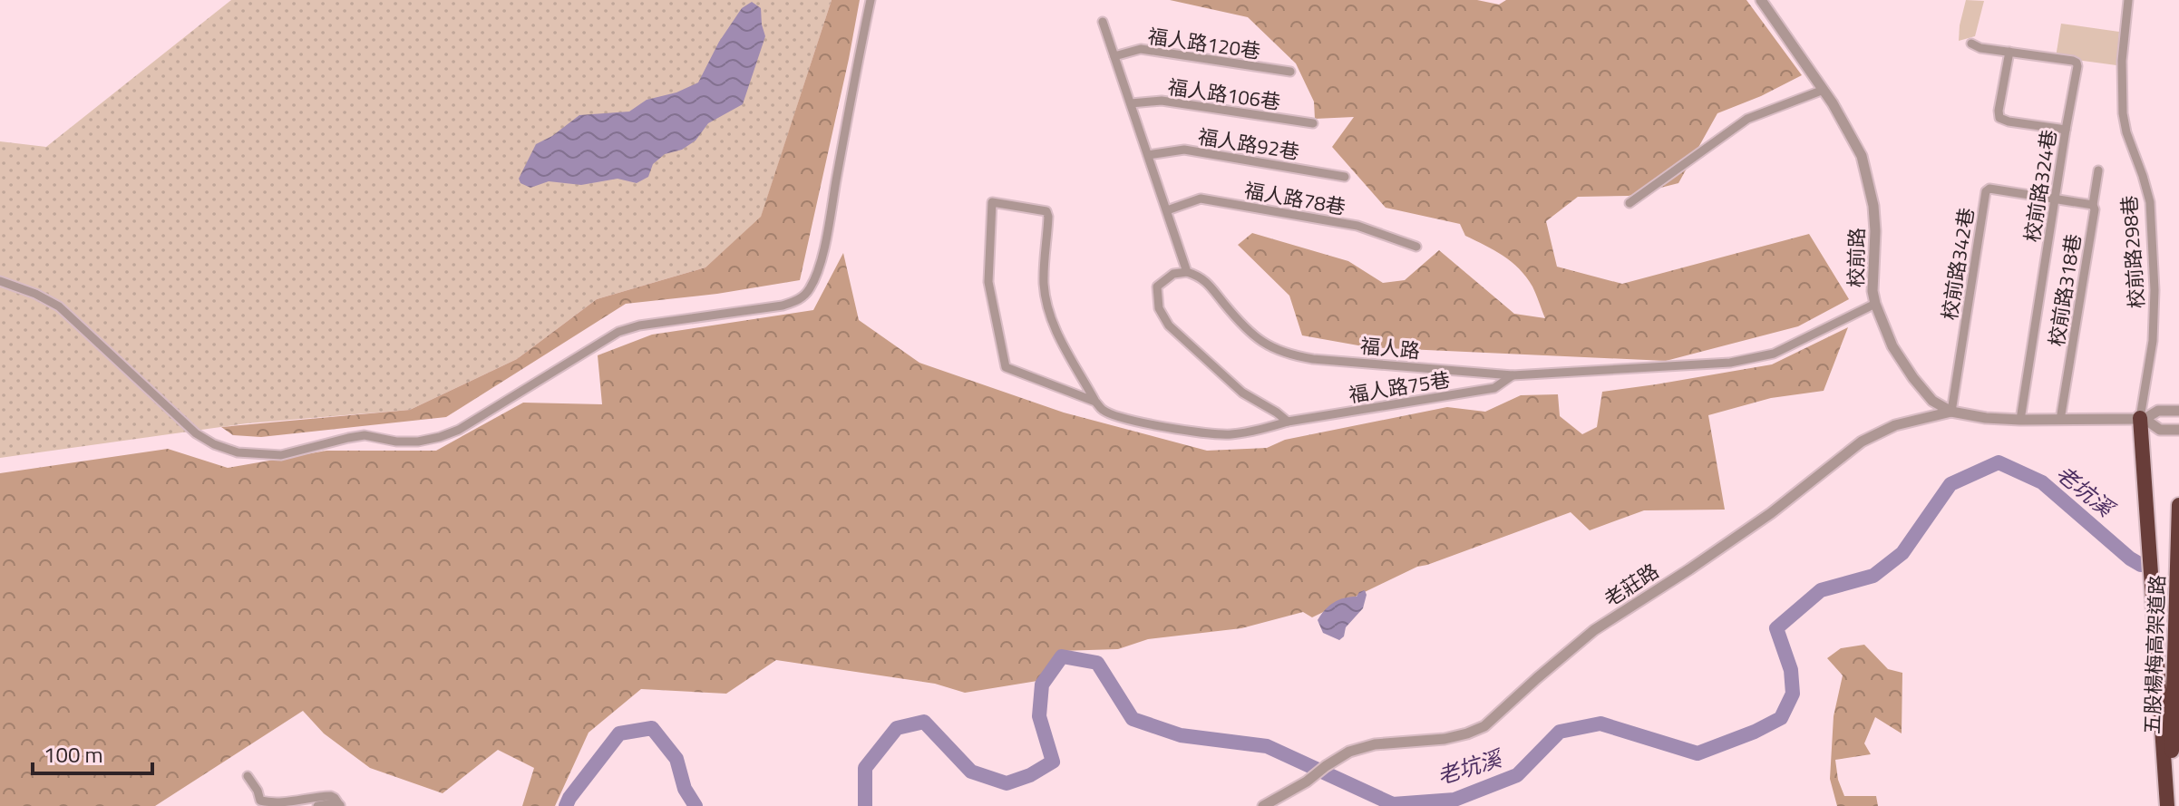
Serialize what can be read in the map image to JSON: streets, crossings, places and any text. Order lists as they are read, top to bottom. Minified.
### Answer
{"streets":{"highway":["五股楊梅高架道路"],"street":["福人路120巷","福人路106巷","福人路92巷","校前路324巷","福人路78巷","校前路298巷","校前路","校前路342巷","校前路318巷","福人路","福人路75巷","老莊路"]},"crossings":[["校前路324巷","校前路"],["校前路324巷","校前路342巷"],["校前路298巷","校前路"],["校前路","校前路342巷"],["校前路","校前路318巷"],["校前路","福人路"],["校前路","老莊路"],["校前路342巷","老莊路"],["福人路","福人路75巷"]],"water":["老坑溪"],"scale_bar":"100 m"}
